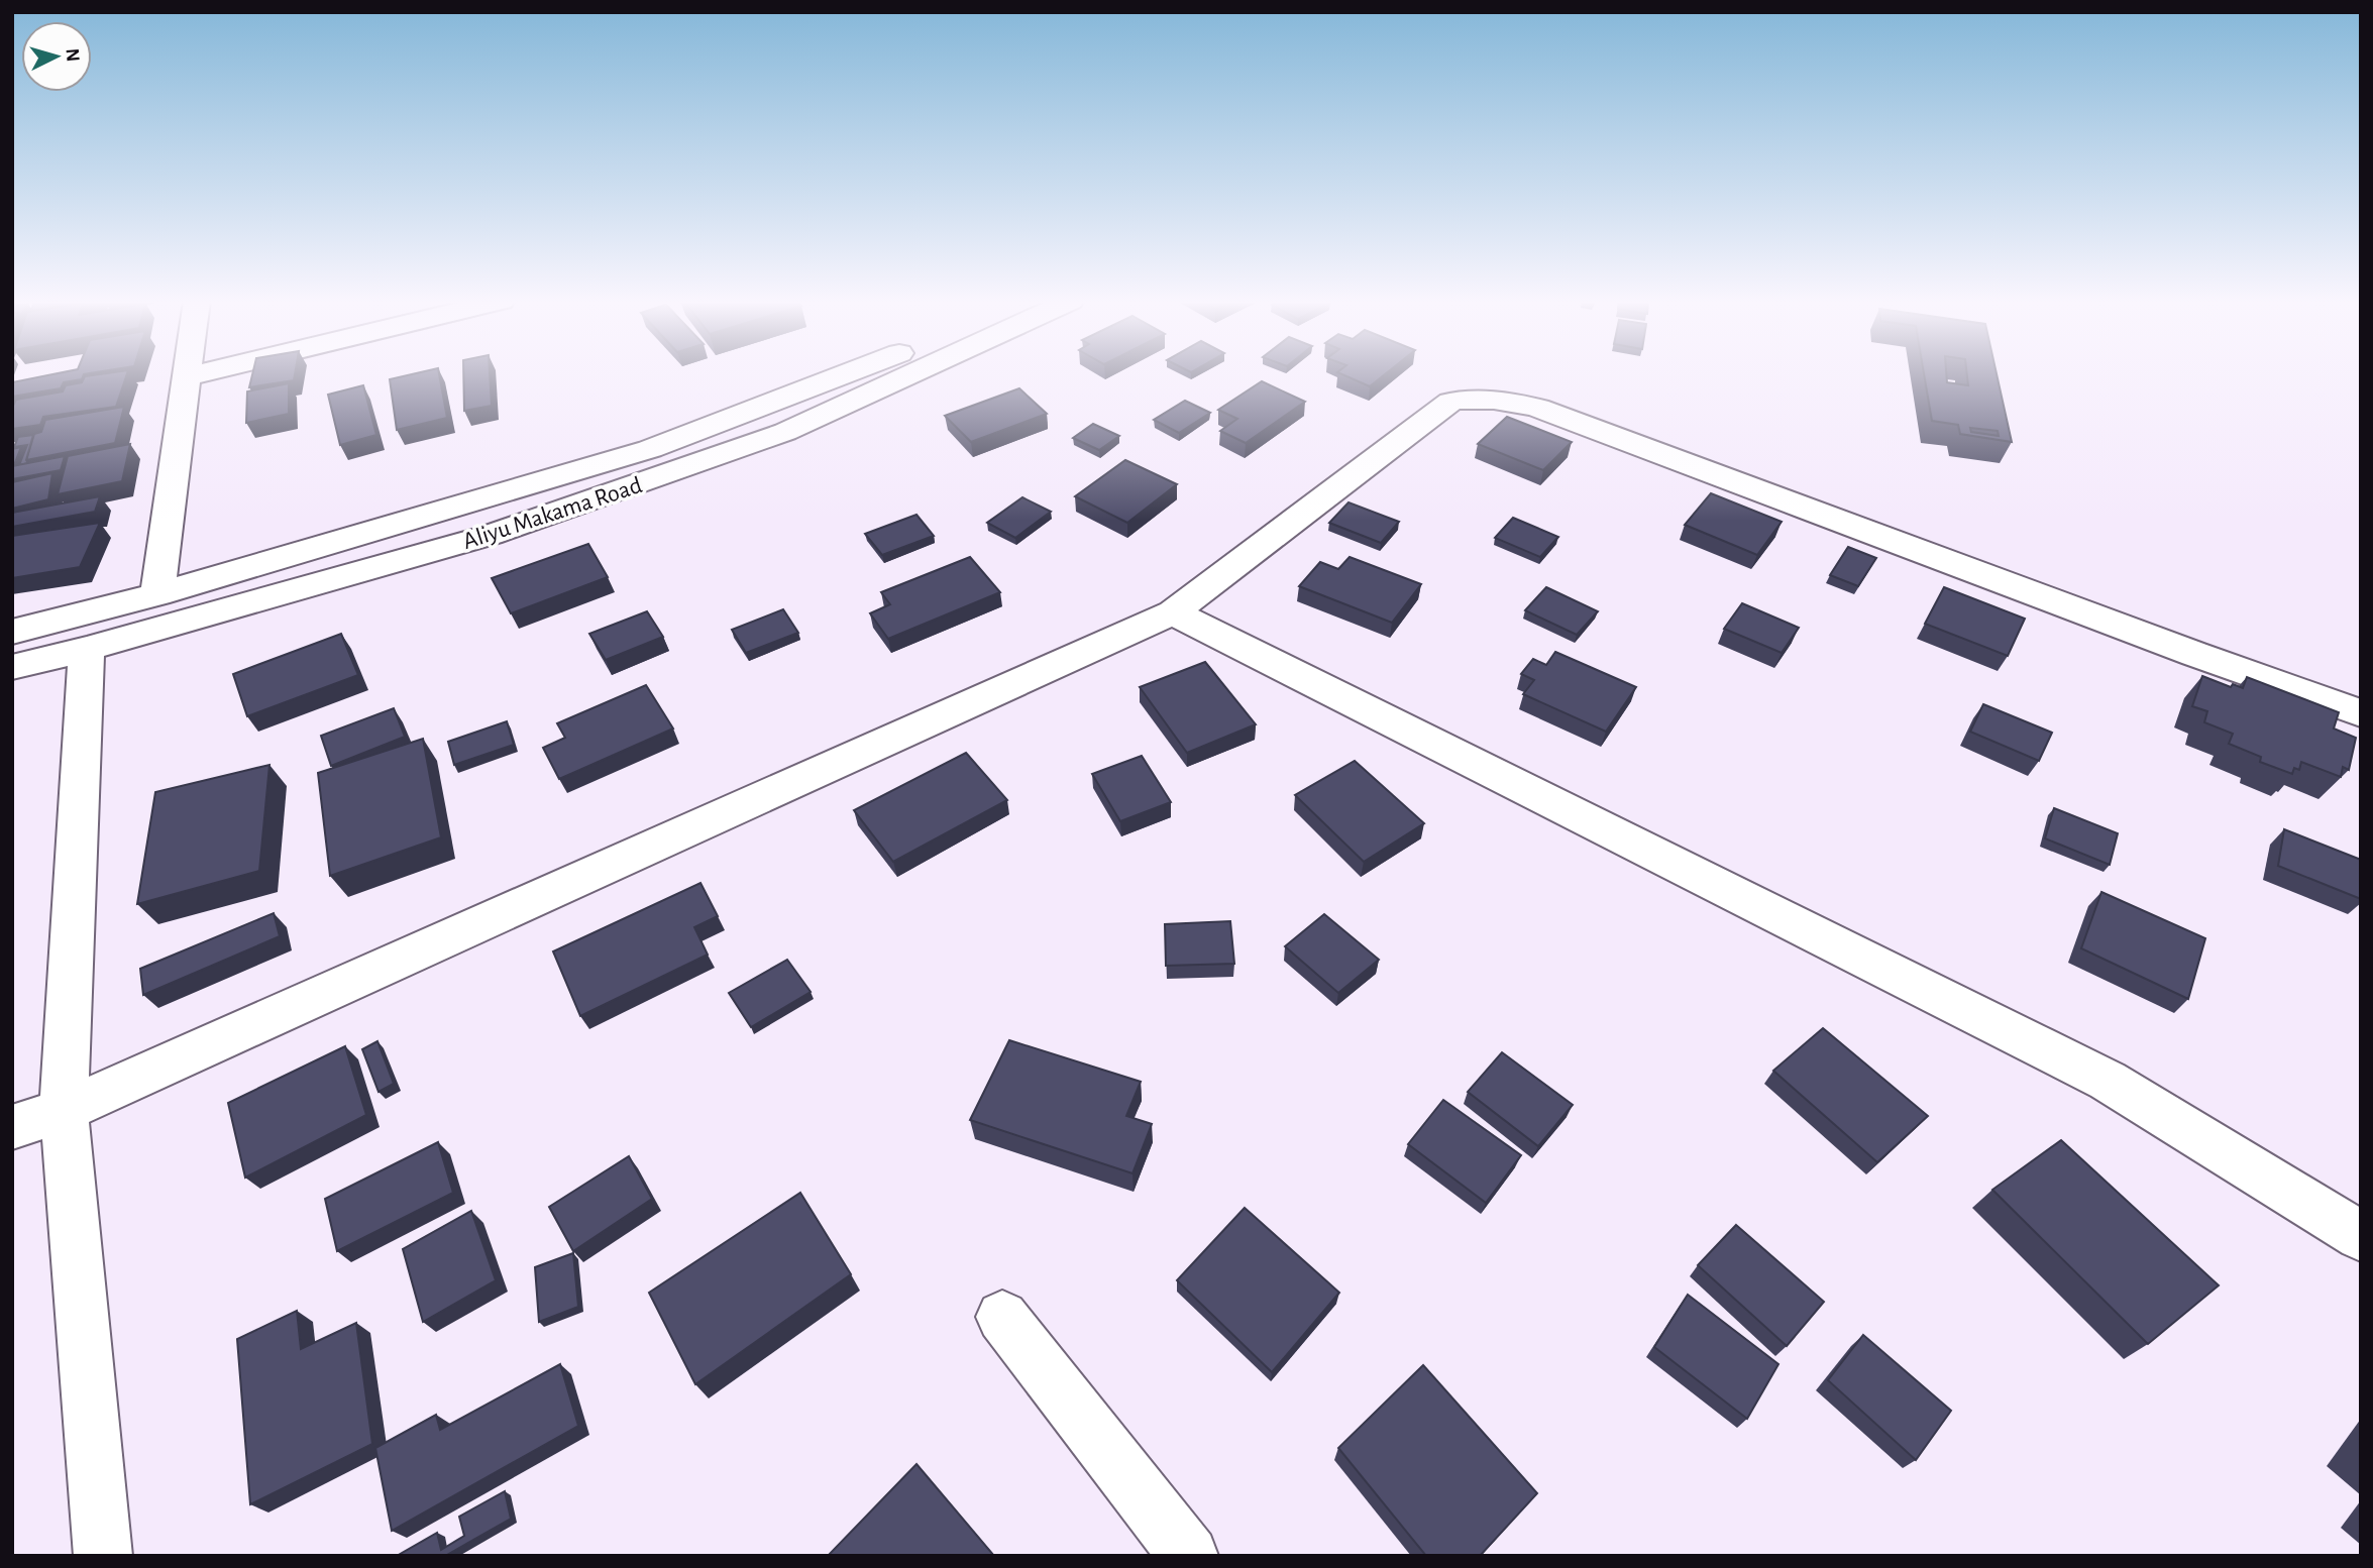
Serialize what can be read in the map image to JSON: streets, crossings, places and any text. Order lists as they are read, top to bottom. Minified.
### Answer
{"streets":{"street":["Aliyu Makama Road"]},"north":"right"}
